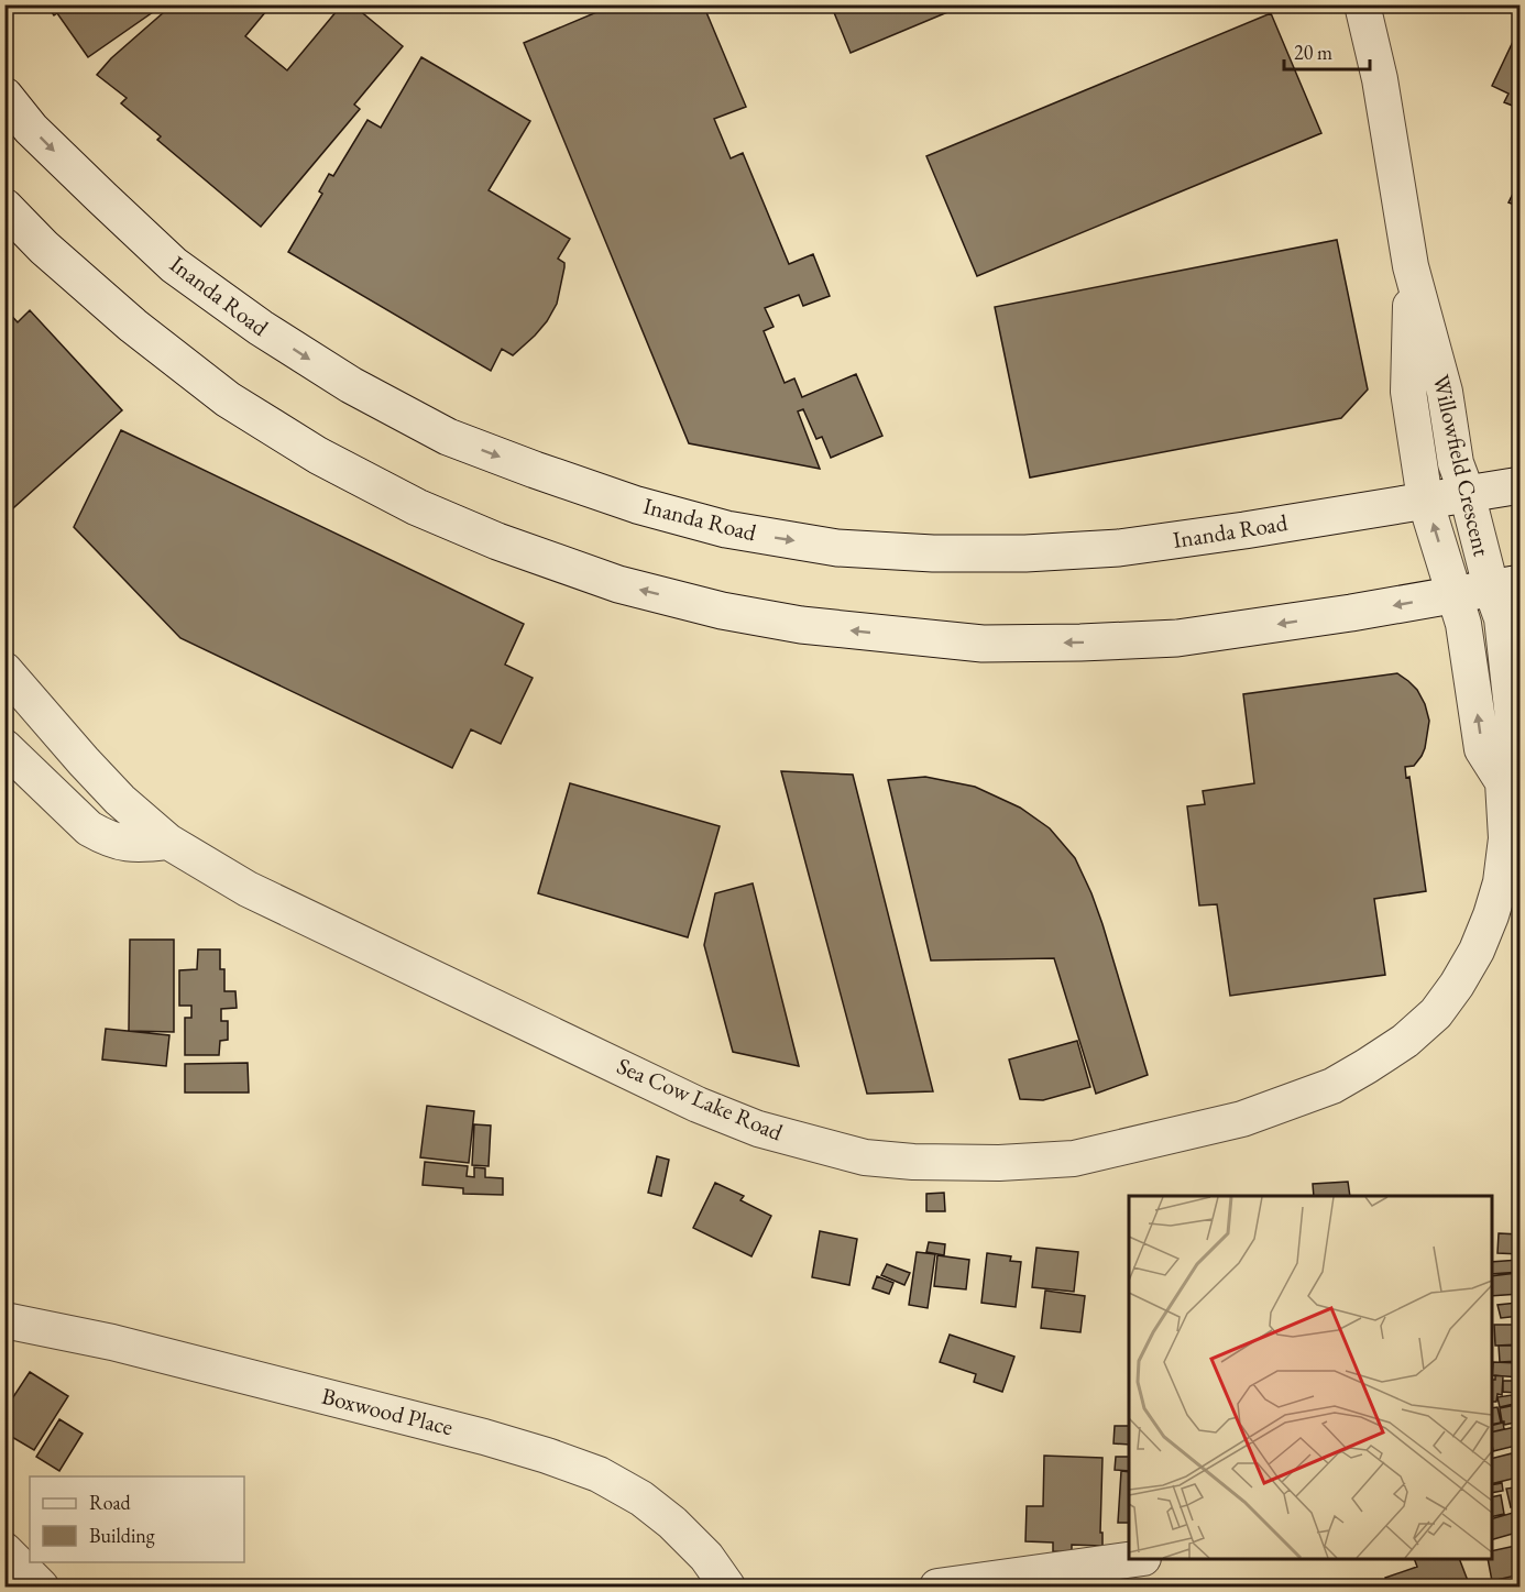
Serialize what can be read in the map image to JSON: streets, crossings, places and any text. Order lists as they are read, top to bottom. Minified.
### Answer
{"streets":{"main road":["Inanda Road"],"street":["Willowfield Crescent","Sea Cow Lake Road","Boxwood Place"]},"crossings":[["Inanda Road","Willowfield Crescent"],["Willowfield Crescent","Sea Cow Lake Road"]],"legend":["Road","Building"],"scale_bar":"20 m"}
